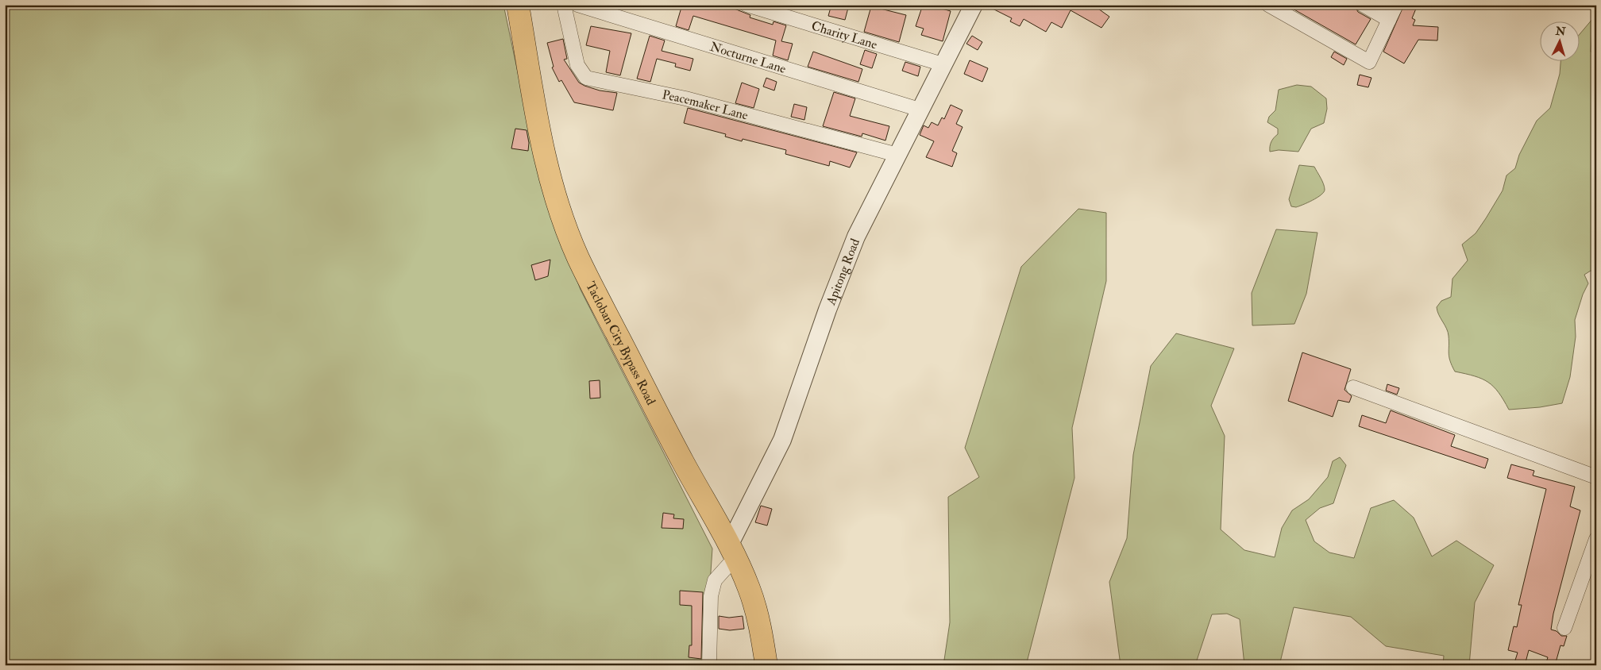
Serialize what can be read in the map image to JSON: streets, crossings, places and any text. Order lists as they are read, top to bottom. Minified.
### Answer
{"streets":{"highway":["Tacloban City Bypass Road"],"street":["Charity Lane","Nocturne Lane","Peacemaker Lane","Apitong Road"]},"crossings":[["Charity Lane","Apitong Road"],["Nocturne Lane","Apitong Road"],["Peacemaker Lane","Apitong Road"],["Apitong Road","Tacloban City Bypass Road"]],"north":"top"}
